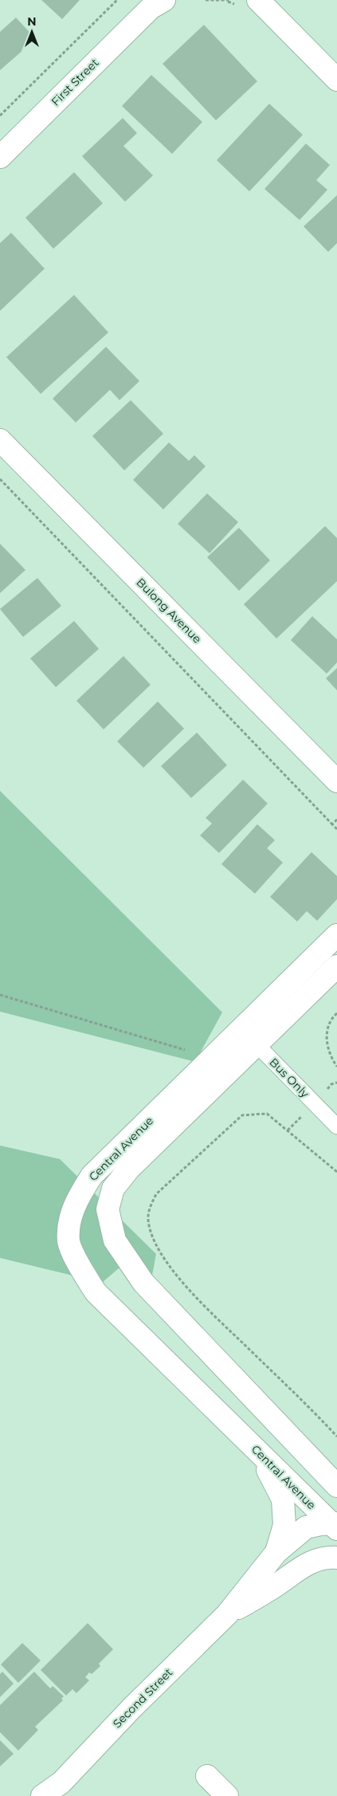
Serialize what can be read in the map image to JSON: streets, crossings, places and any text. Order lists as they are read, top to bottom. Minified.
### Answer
{"streets":{"street":["First Street","Bulong Avenue","Central Avenue","Second Street"],"lane":["Bus Only"]},"crossings":[["Bus Only","Central Avenue"],["Central Avenue","Second Street"]],"north":"top"}
